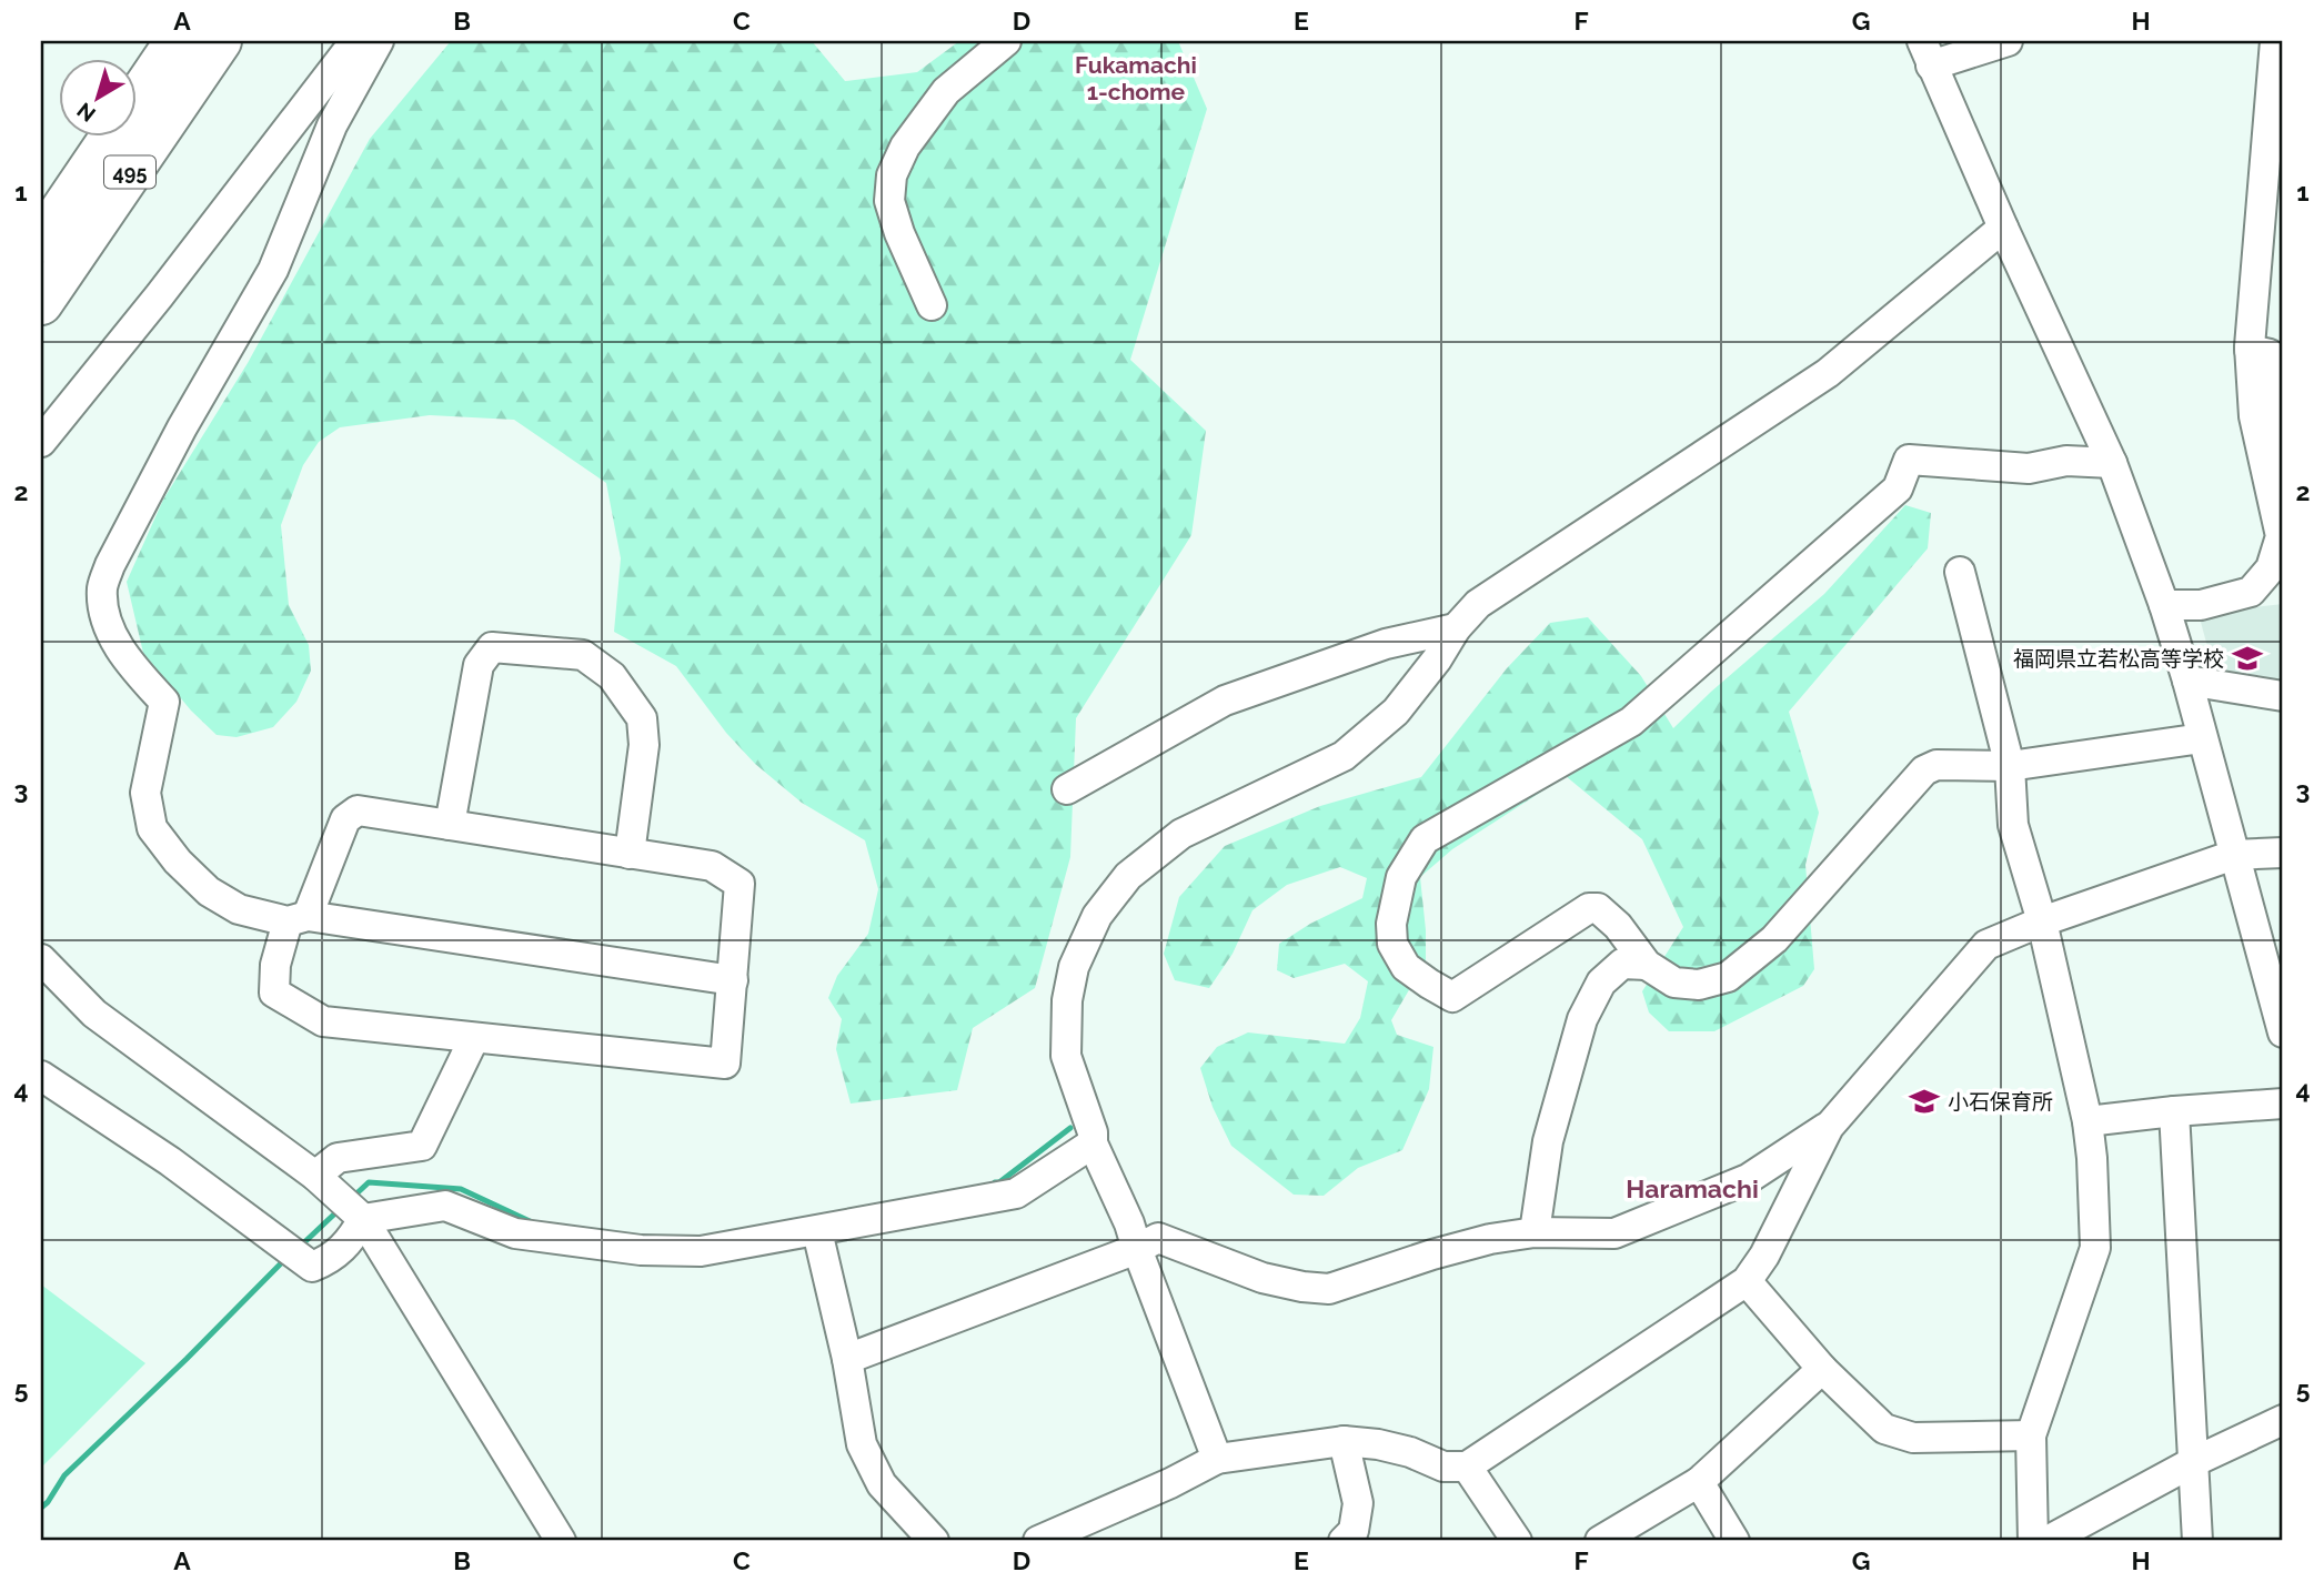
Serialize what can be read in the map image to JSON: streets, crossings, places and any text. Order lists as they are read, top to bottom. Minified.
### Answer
{"streets":{"highway":["495"]},"districts":["Fukamachi 1-chome","Haramachi"],"places":{"school or university":["福岡県立若松高等学校","小石保育所"]},"north":"bottom left","grid":{"columns":["A","B","C","D","E","F","G","H"],"rows":["1","2","3","4","5"]}}
